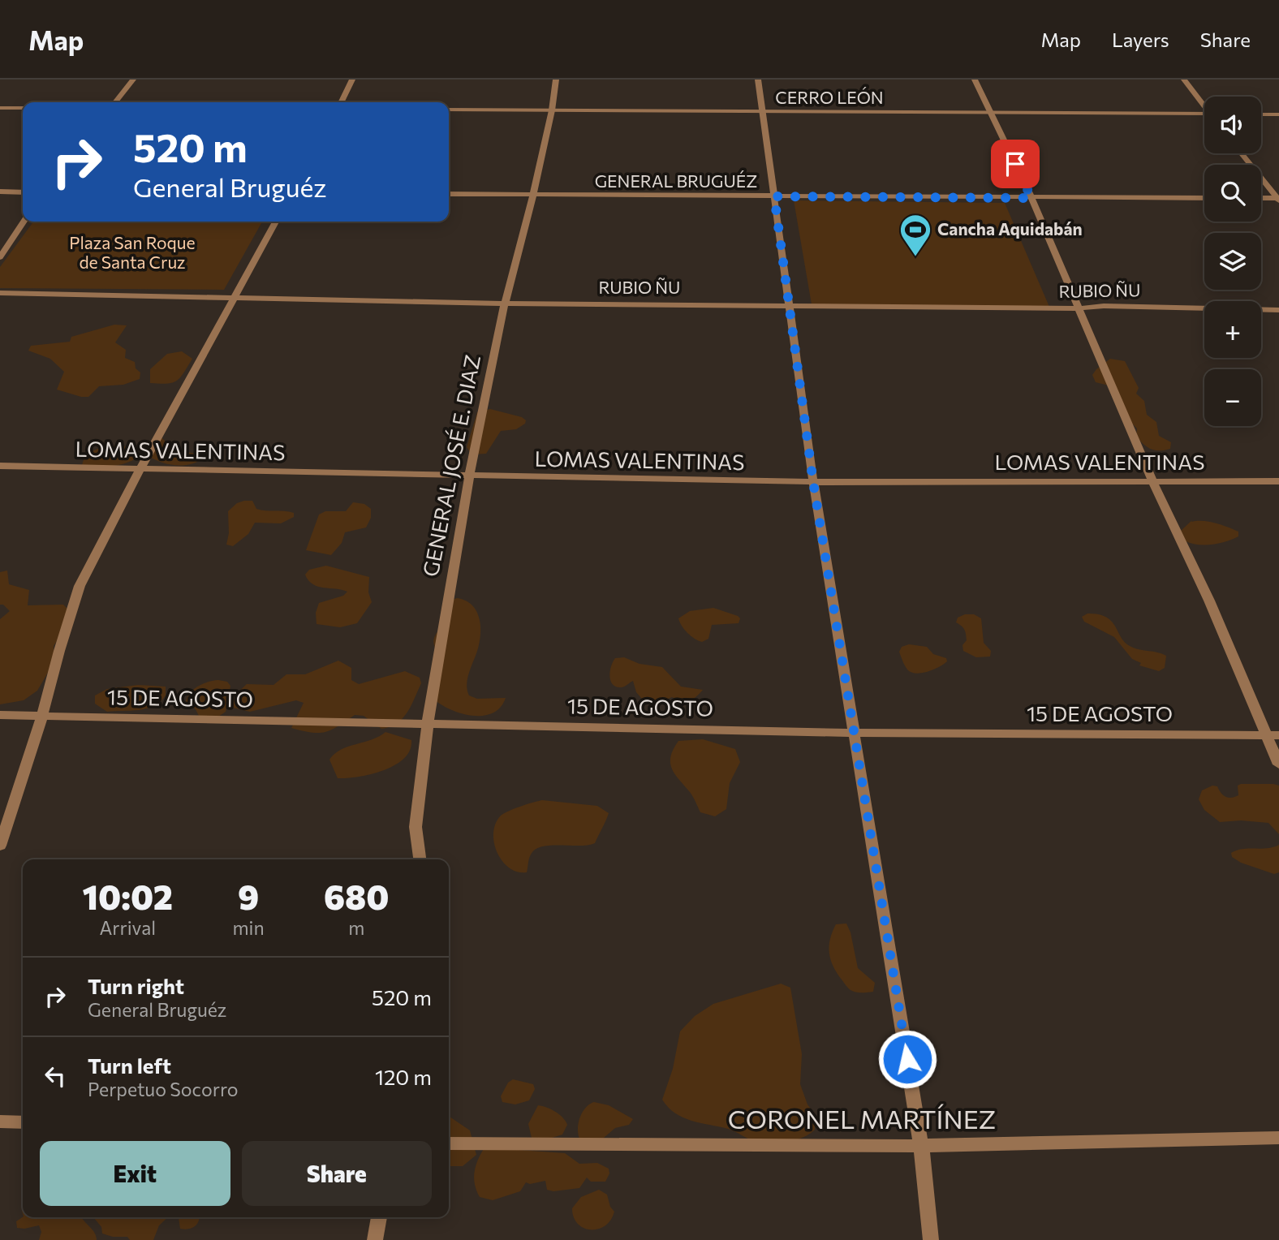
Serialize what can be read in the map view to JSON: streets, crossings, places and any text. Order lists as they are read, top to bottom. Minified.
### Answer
{"streets":{"street":["CERRO LEÓN","GENERAL BRUGUÉZ","RUBIO ÑU","LOMAS VALENTINAS","GENERAL JOSÉ E. DIAZ","15 DE AGOSTO","CORONEL MARTÍNEZ"]},"crossings":[["CERRO LEÓN","GENERAL JOSÉ E. DIAZ"],["GENERAL BRUGUÉZ","GENERAL JOSÉ E. DIAZ"],["RUBIO ÑU","GENERAL JOSÉ E. DIAZ"],["LOMAS VALENTINAS","GENERAL JOSÉ E. DIAZ"],["GENERAL JOSÉ E. DIAZ","15 DE AGOSTO"]],"parks":["Plaza San Roque de Santa Cruz"],"places":{"sports":["Cancha Aquidabán"]},"page":{"header":"Map","nav":["Map","Layers","Share"],"map_buttons":["+","−"],"turn":["520 m","General Bruguéz"],"eta":["10:02","Arrival","9","min","680","m"],"list":[{"name":"Turn right","note":"General Bruguéz","value":"520 m"},{"name":"Turn left","note":"Perpetuo Socorro","value":"120 m"}],"buttons":["Exit","Share"]}}
